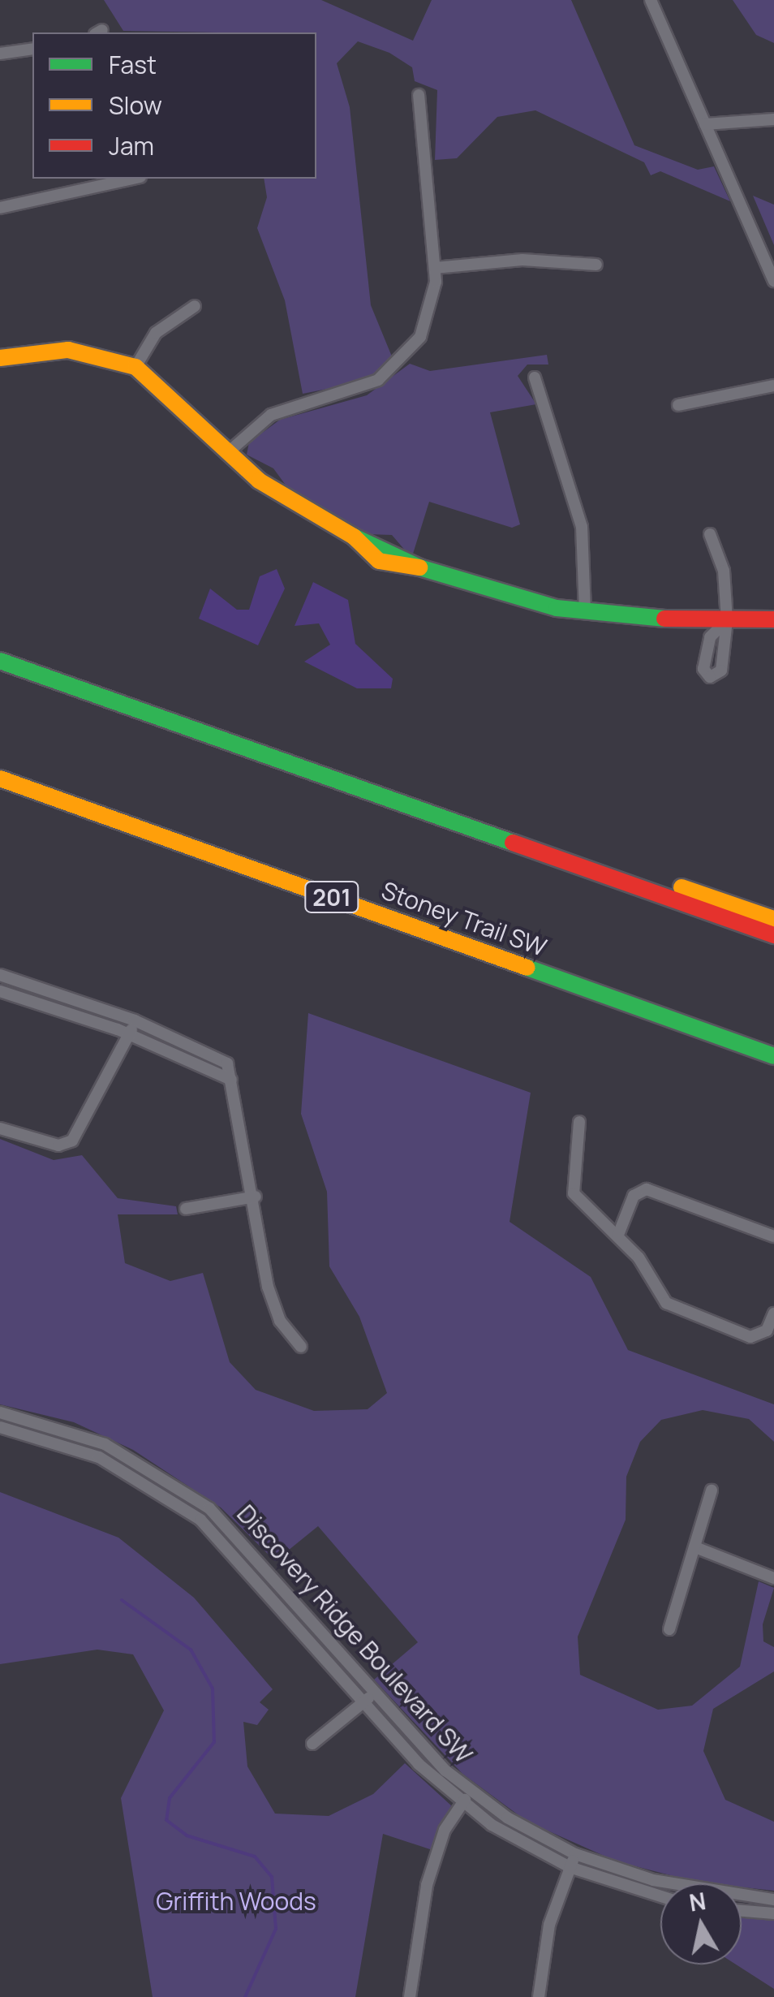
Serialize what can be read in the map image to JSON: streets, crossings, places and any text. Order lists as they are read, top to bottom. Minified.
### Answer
{"streets":{"main road":["201","Stoney Trail SW"],"street":["Discovery Ridge Boulevard SW"]},"parks":["Griffith Woods"],"legend":["Fast","Slow","Jam"],"north":"top"}
